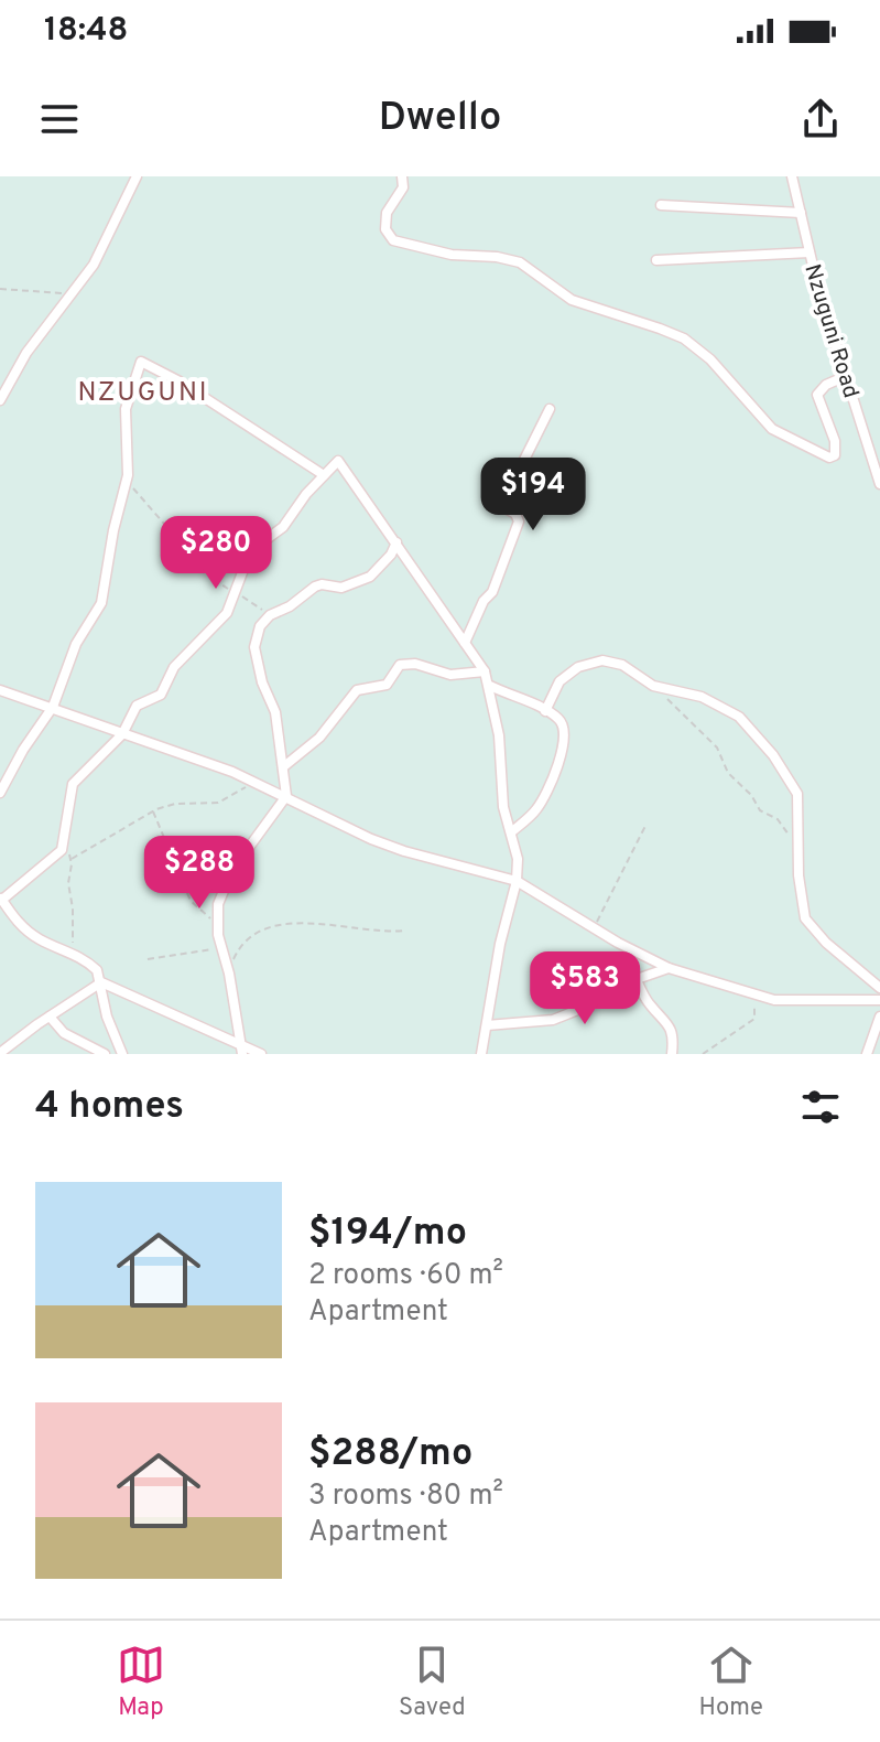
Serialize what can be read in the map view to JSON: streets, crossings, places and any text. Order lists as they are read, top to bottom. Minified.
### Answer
{"streets":{"street":["Nzuguni Road"]},"districts":["NZUGUNI"],"page":{"status":"18:48","header":"Dwello","price":["$194","$280","$288","$583"],"heading":"4 homes","list":[{"name":"$194/mo","note":"2 rooms · 60 m² · Apartment"},{"name":"$288/mo","note":"3 rooms · 80 m² · Apartment"}],"tabs":["Map","Saved","Home"]}}
